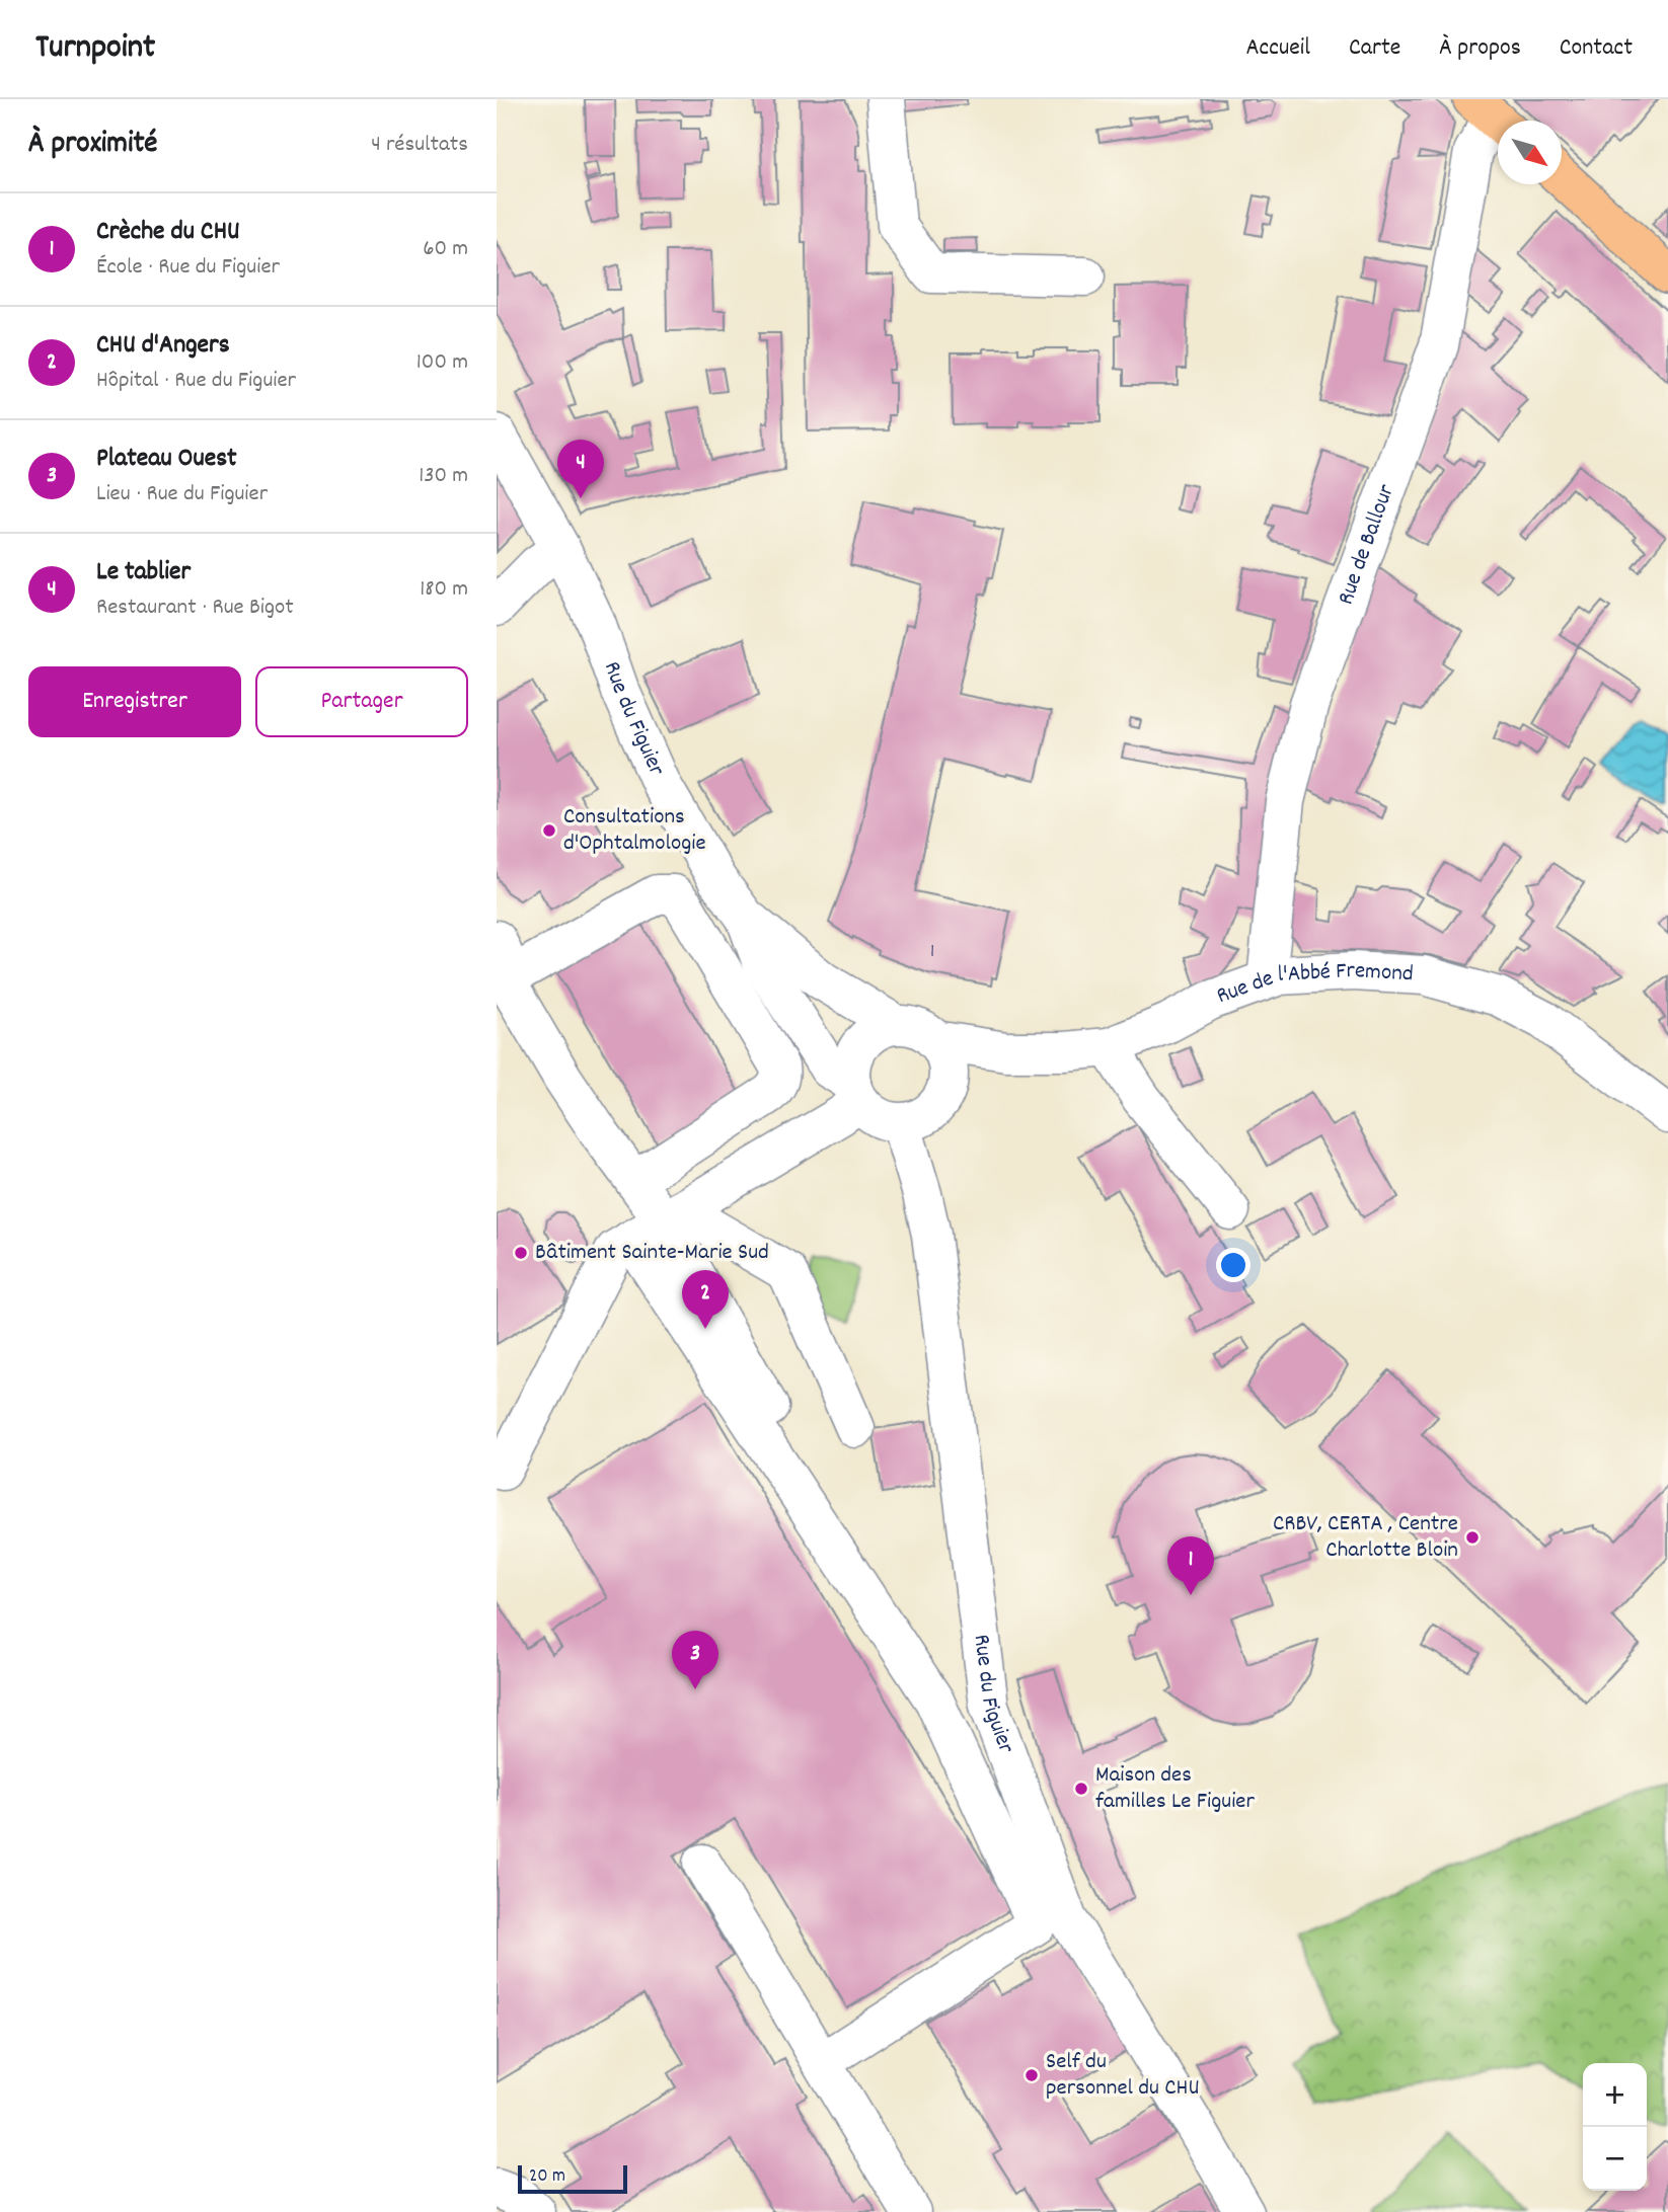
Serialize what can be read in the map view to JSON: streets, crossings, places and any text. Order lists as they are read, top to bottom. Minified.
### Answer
{"streets":{"street":["Rue de Ballour","Rue du Figuier","Rue de l'Abbé Fremond"]},"crossings":[["Rue de Ballour","Rue de l'Abbé Fremond"],["Rue du Figuier","Rue de l'Abbé Fremond"]],"places":["Consultations d'Ophtalmologie","Bâtiment Sainte-Marie Sud","CRBV, CERTA , Centre Charlotte Bloin","Maison des familles Le Figuier","Self du personnel du CHU"],"house_numbers":["1"],"scale_bar":"20 m","north":"bottom right","page":{"header":"Turnpoint","nav":["Accueil","Carte","À propos","Contact"],"heading":["À proximité","4 résultats"],"list":[{"mark":"1","name":"Crèche du CHU","note":"École · Rue du Figuier","value":"60 m"},{"mark":"2","name":"CHU d'Angers","note":"Hôpital · Rue du Figuier","value":"100 m"},{"mark":"3","name":"Plateau Ouest","note":"Lieu · Rue du Figuier","value":"130 m"},{"mark":"4","name":"Le tablier","note":"Restaurant · Rue Bigot","value":"180 m"}],"pins":["4","2","1","3"],"buttons":["Enregistrer","Partager"],"map_buttons":["+","−"],"scale":"20 m"}}
